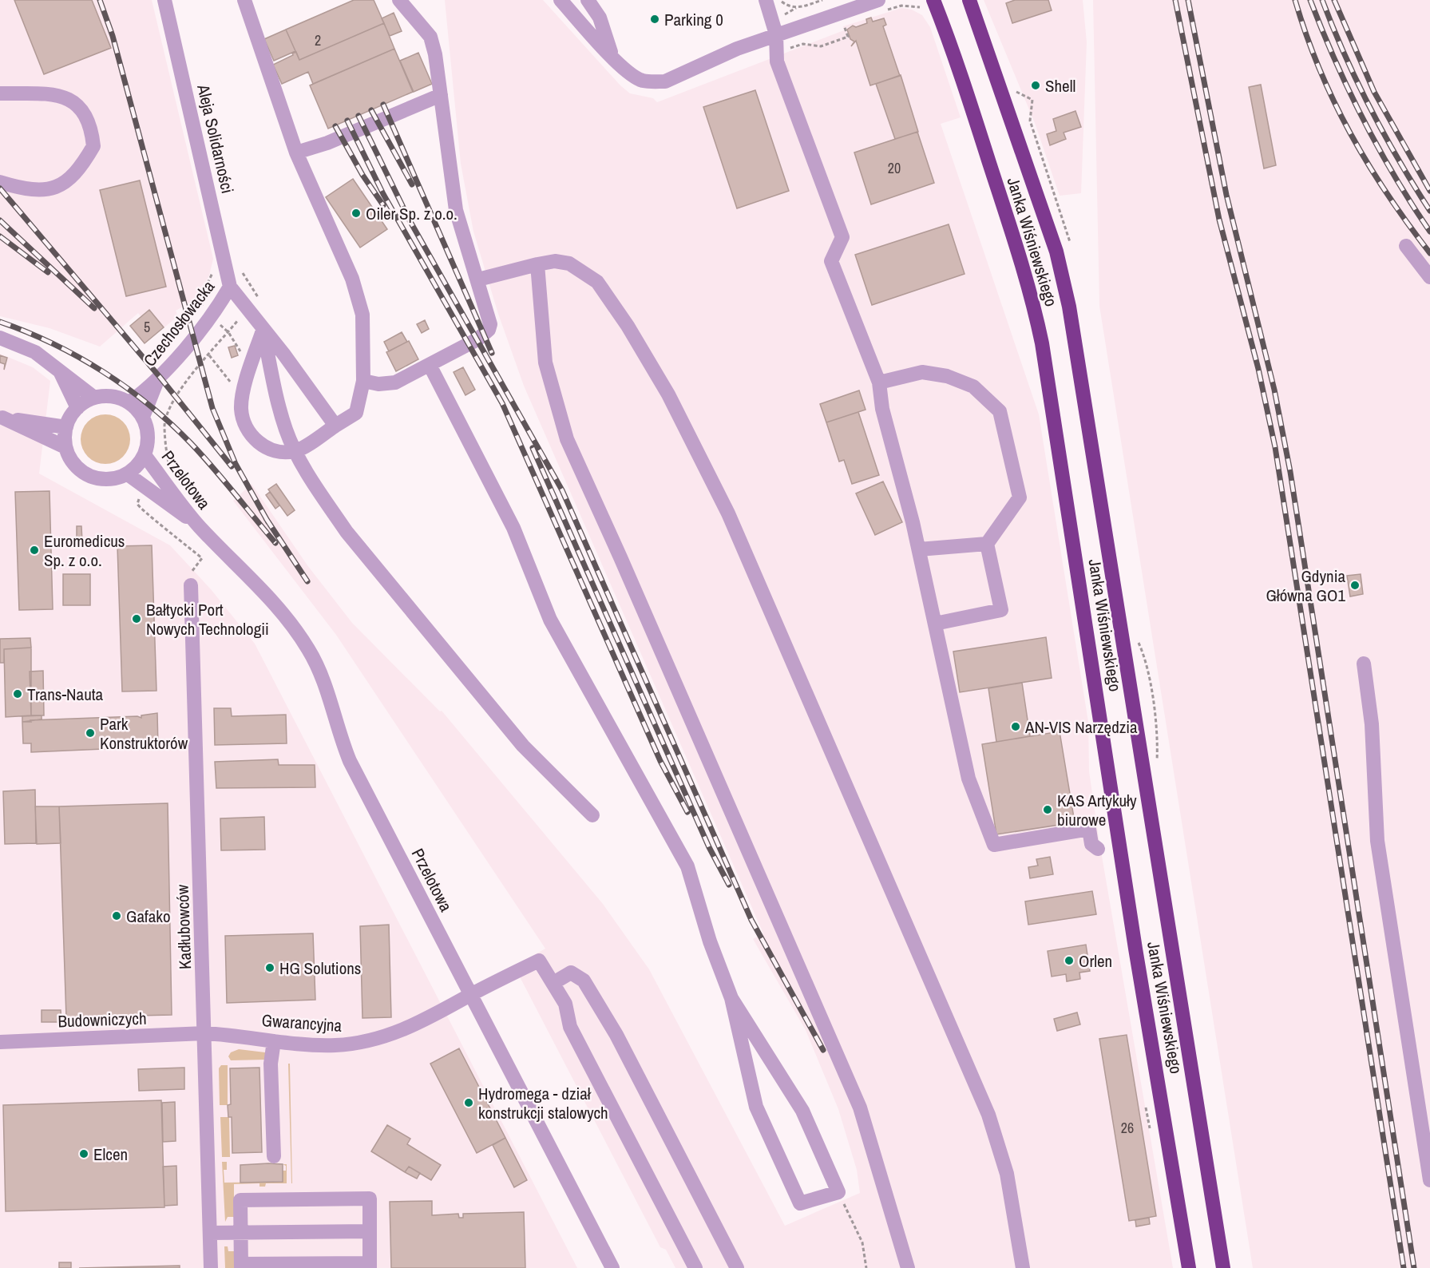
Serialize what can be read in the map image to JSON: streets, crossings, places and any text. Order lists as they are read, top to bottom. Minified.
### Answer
{"streets":{"highway":["Janka Wiśniewskiego"],"street":["Aleja Solidarności","Czechosłowacka","Przelotowa","Kadłubowców","Budowniczych","Gwarancyjna"]},"crossings":[["Aleja Solidarności","Czechosłowacka"],["Czechosłowacka","Przelotowa"],["Przelotowa","Gwarancyjna"],["Kadłubowców","Budowniczych"],["Kadłubowców","Gwarancyjna"],["Budowniczych","Gwarancyjna"]],"places":["Parking 0","Shell","Oiler Sp. z o.o.","Euromedicus Sp. z o.o.","Gdynia Główna GO1","Bałtycki Port Nowych Technologii","Trans-Nauta","AN-VIS Narzędzia","Park Konstruktorów","KAS Artykuły biurowe","Gafako","Orlen","HG Solutions","Hydromega - dział konstrukcji stalowych","Elcen"],"house_numbers":["2","20","5","26"]}
